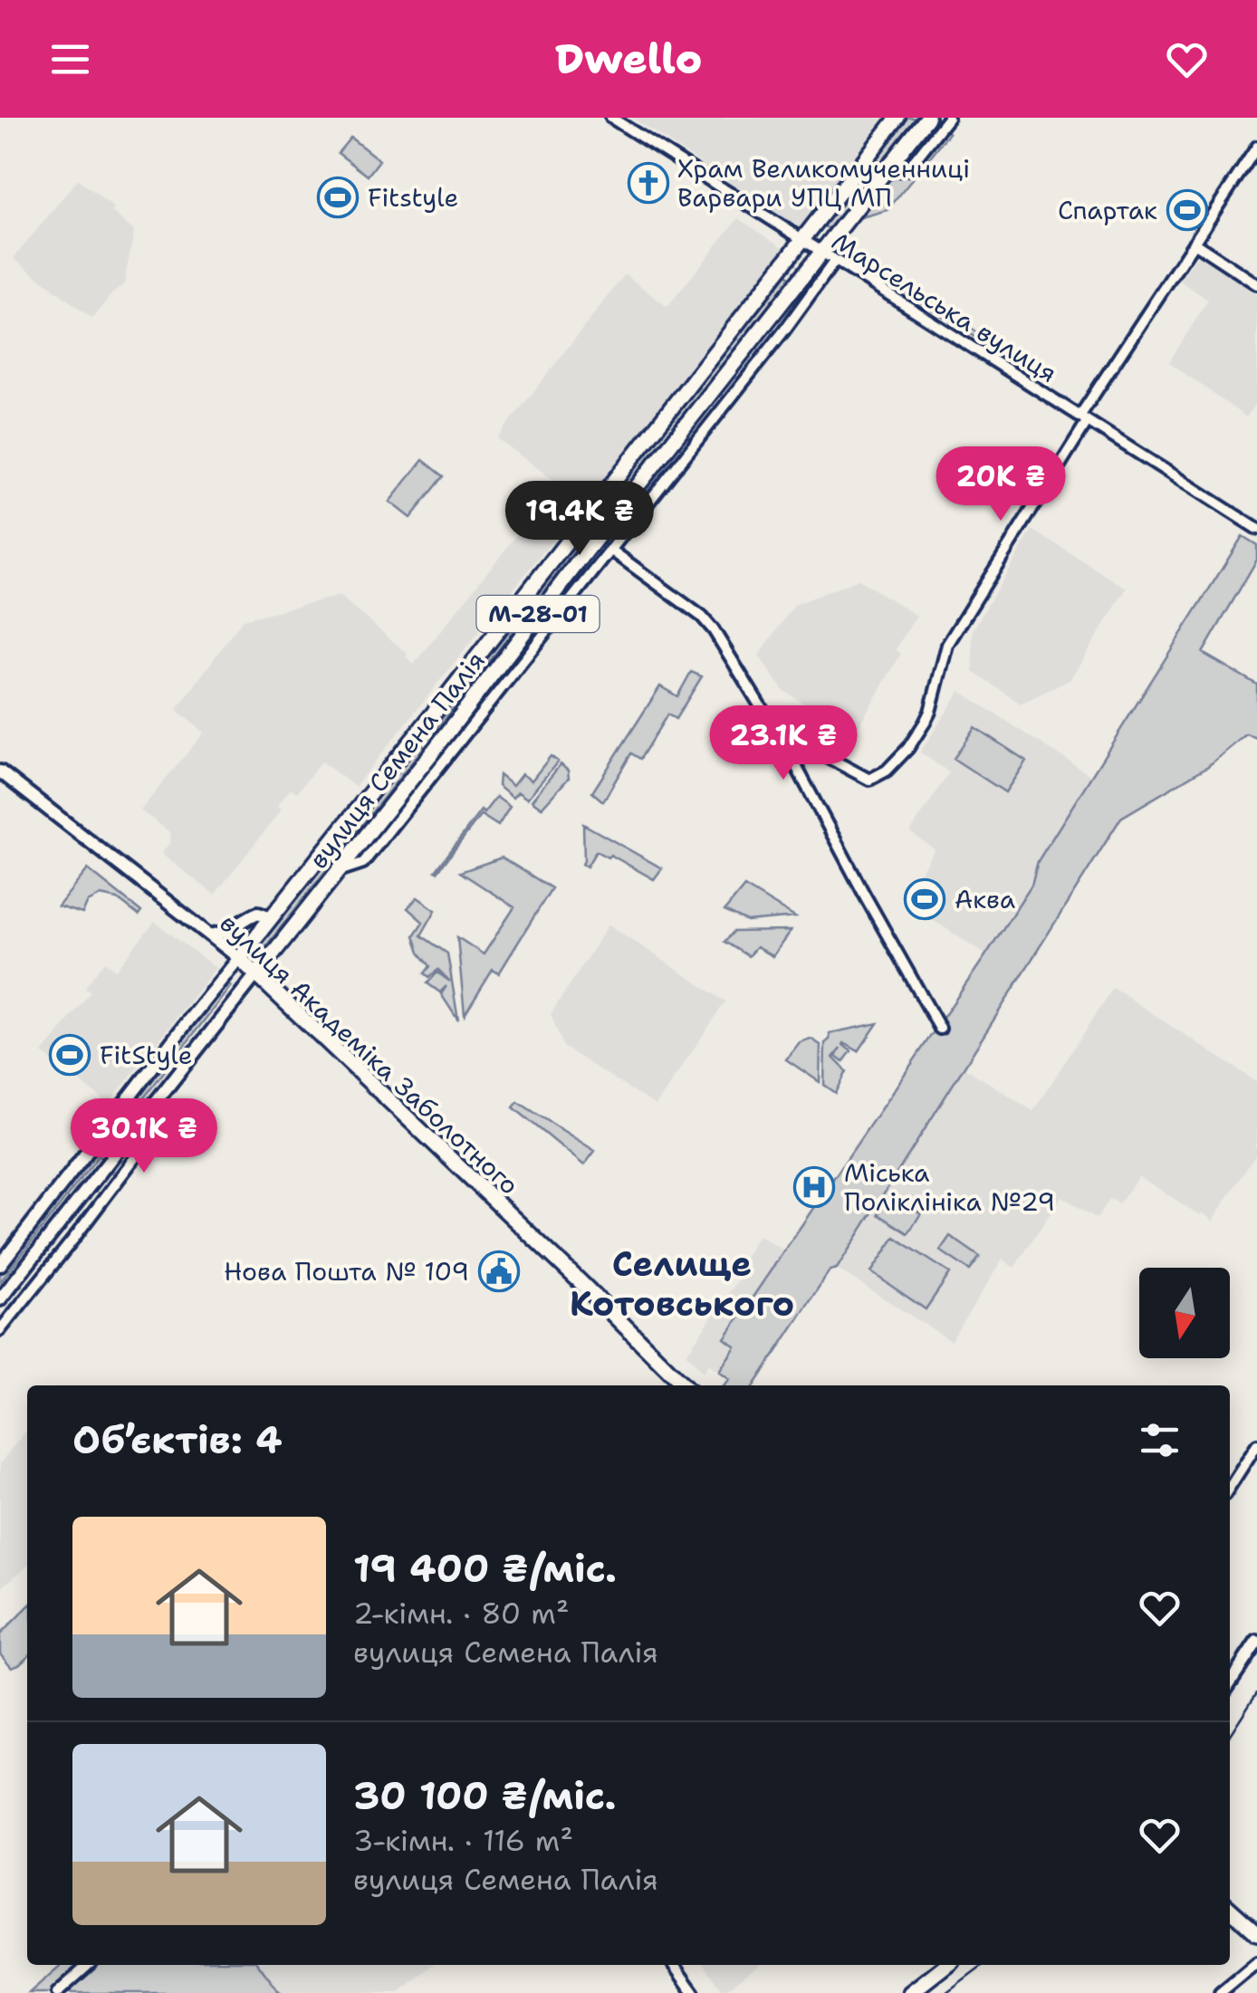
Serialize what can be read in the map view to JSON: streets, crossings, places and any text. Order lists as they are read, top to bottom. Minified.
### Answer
{"streets":{"highway":["М-28-01","вулиця Семена Палія","вулиця Академіка Заболотного"],"street":["Марсельська вулиця"]},"crossings":[["Марсельська вулиця","вулиця Семена Палія"],["вулиця Семена Палія","вулиця Академіка Заболотного"]],"districts":["Селище Котовського"],"places":{"church":["Храм Великомученниці Варвари УПЦ МП"],"sports":["Fitstyle","Спартак","Аква","FitStyle"],"hospital":["Міська Поліклініка №29"],"public building":["Нова Пошта № 109"]},"north":"bottom","page":{"header":"Dwello","price":["20K ₴","19.4K ₴","23.1K ₴","30.1K ₴"],"heading":"Об’єктів: 4","list":[{"name":"19 400 ₴/міс.","note":"2-кімн. · 80 m² · вулиця Семена Палія"},{"name":"30 100 ₴/міс.","note":"3-кімн. · 116 m² · вулиця Семена Палія"}]}}
